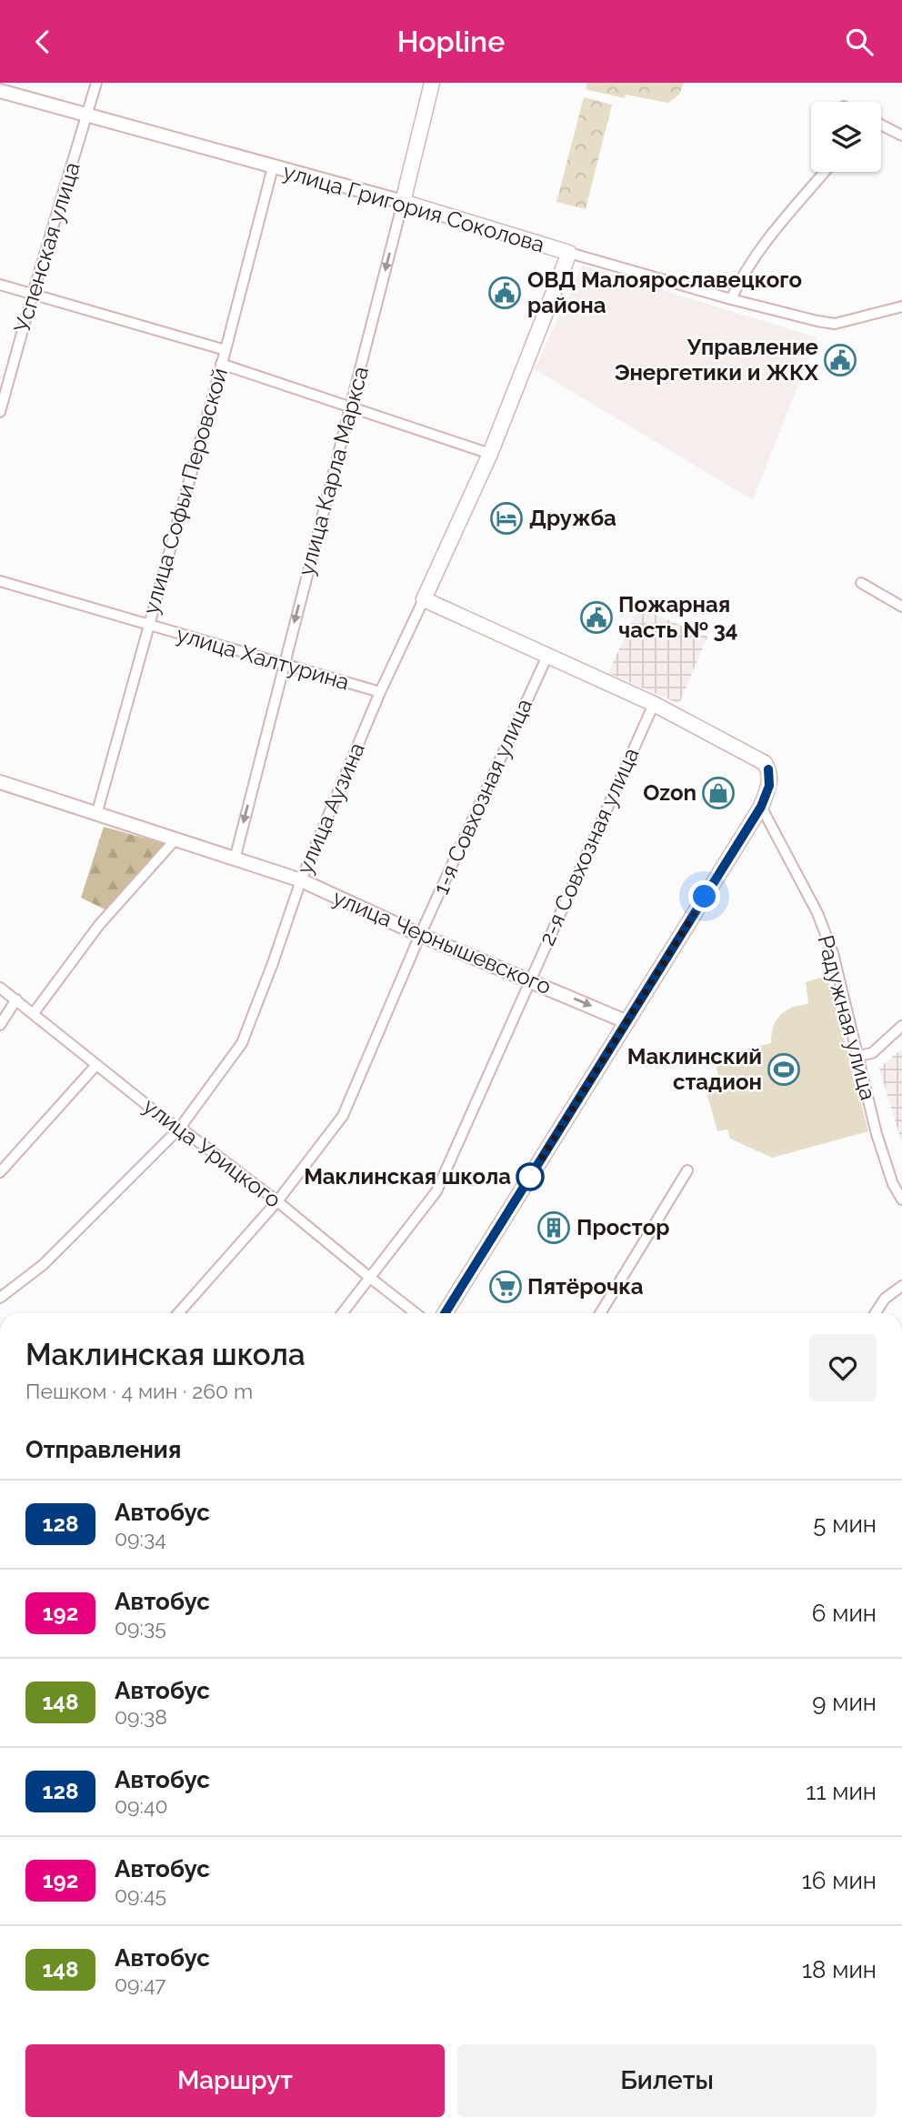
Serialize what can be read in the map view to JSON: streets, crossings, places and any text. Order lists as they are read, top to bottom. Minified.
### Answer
{"streets":{"main road":["улица Григория Соколова","улица Карла Маркса","улица Аузина"],"street":["Успенская улица","улица Софьи Перовской","улица Халтурина","1-я Совхозная улица","2-я Совхозная улица","улица Чернышевского","Радужная улица","улица Урицкого"]},"crossings":[["улица Григория Соколова","Успенская улица"],["улица Григория Соколова","улица Карла Маркса"],["улица Григория Соколова","улица Софьи Перовской"],["улица Григория Соколова","улица Аузина"],["улица Карла Маркса","улица Халтурина"],["улица Карла Маркса","улица Чернышевского"],["улица Софьи Перовской","улица Халтурина"],["улица Софьи Перовской","улица Чернышевского"],["улица Халтурина","улица Аузина"],["1-я Совхозная улица","улица Чернышевского"],["1-я Совхозная улица","улица Урицкого"],["улица Аузина","улица Чернышевского"],["улица Аузина","улица Урицкого"],["2-я Совхозная улица","улица Чернышевского"],["2-я Совхозная улица","улица Урицкого"]],"one_way":["улица Карла Маркса"],"places":{"public building":["ОВД Малоярославецкого района","Управление Энергетики и ЖКХ","Пожарная часть № 34"],"hotel":["Дружба"],"shop":["Ozon"],"sports":["Маклинский стадион"],"other":["Маклинская школа"],"building":["Простор"],"supermarket":["Пятёрочка"]},"lines":["bus line 128"],"page":{"header":"Hopline","heading":[["Маклинская школа","Пешком · 4 мин · 260 m"],"Отправления"],"list":[{"mark":"128","name":"Автобус","note":"09:34","value":"5 мин"},{"mark":"192","name":"Автобус","note":"09:35","value":"6 мин"},{"mark":"148","name":"Автобус","note":"09:38","value":"9 мин"},{"mark":"128","name":"Автобус","note":"09:40","value":"11 мин"},{"mark":"192","name":"Автобус","note":"09:45","value":"16 мин"},{"mark":"148","name":"Автобус","note":"09:47","value":"18 мин"}],"buttons":["Маршрут","Билеты"]}}
